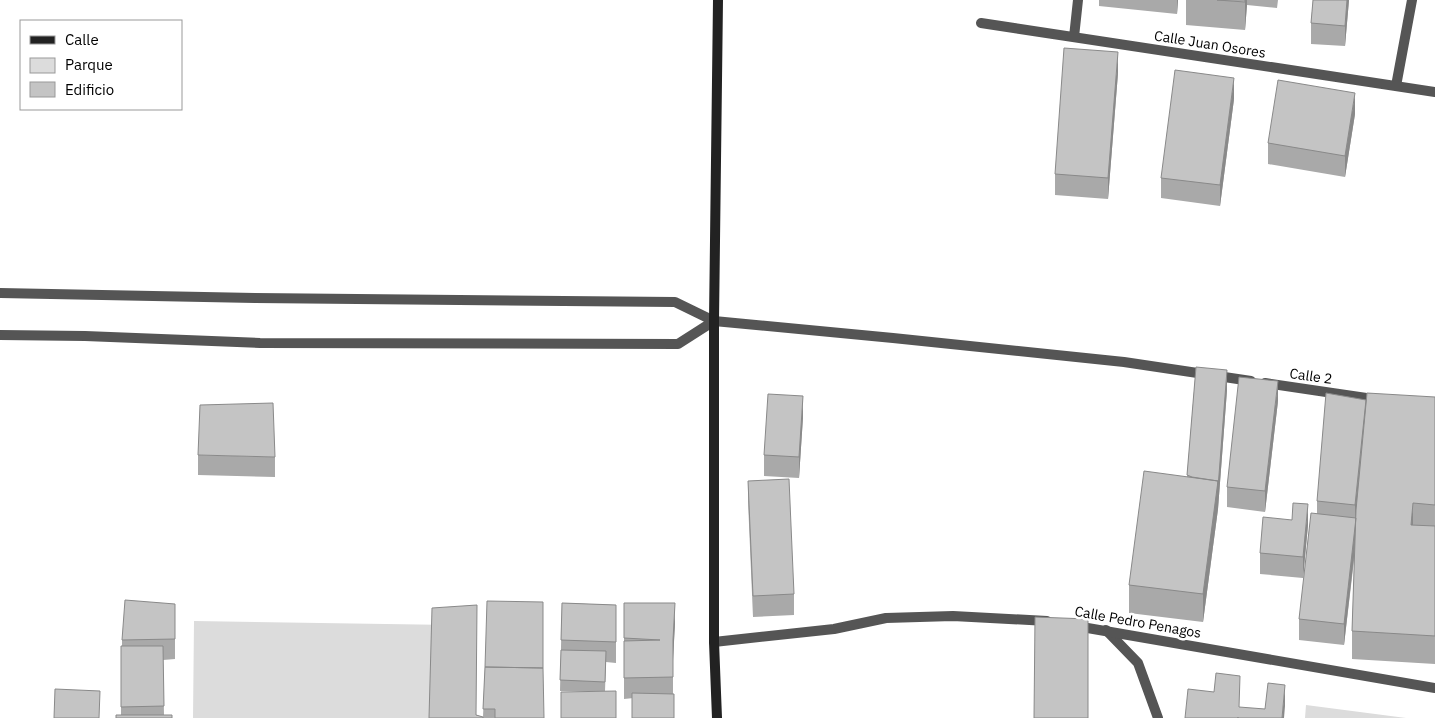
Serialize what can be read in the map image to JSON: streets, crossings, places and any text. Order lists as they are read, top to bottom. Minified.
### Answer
{"streets":{"street":["Calle Juan Osores","Calle 2","Calle Pedro Penagos"]},"legend":["Calle","Parque","Edificio"]}
